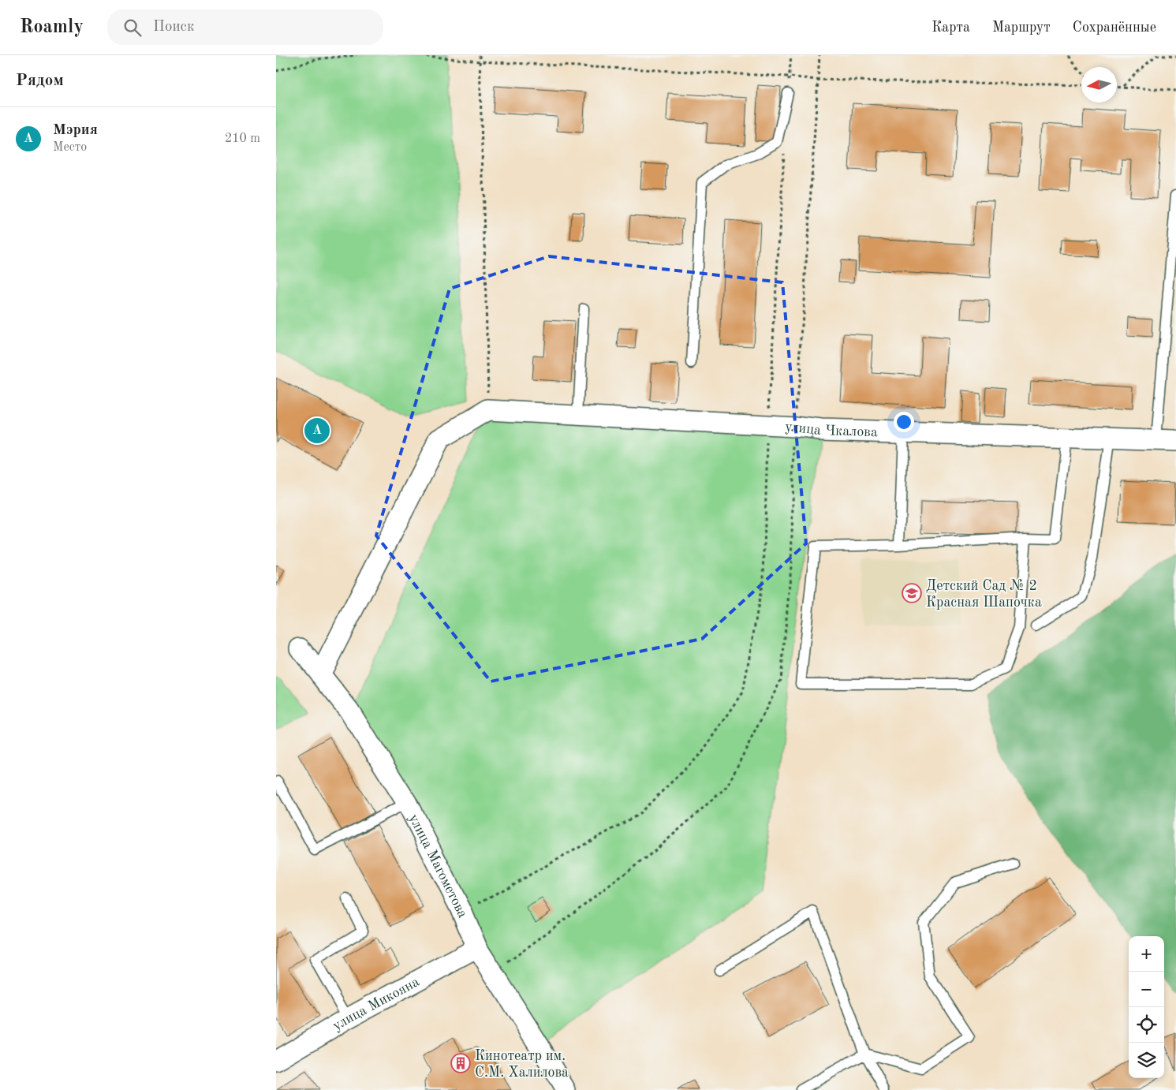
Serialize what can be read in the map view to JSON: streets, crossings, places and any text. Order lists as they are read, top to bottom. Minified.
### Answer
{"streets":{"street":["улица Чкалова","улица Магометова","улица Микояна"]},"crossings":[["улица Магометова","улица Микояна"]],"places":{"school or university":["Детский Сад № 2 Красная Шапочка"],"building":["Кинотеатр им. С.М. Халилова"]},"north":"left","page":{"header":"Roamly","search":"Поиск","nav":["Карта","Маршрут","Сохранённые"],"heading":"Рядом","list":[{"mark":"A","name":"Мэрия","note":"Место","value":"210 m"}],"pins":"A","map_buttons":["+","−"]}}
